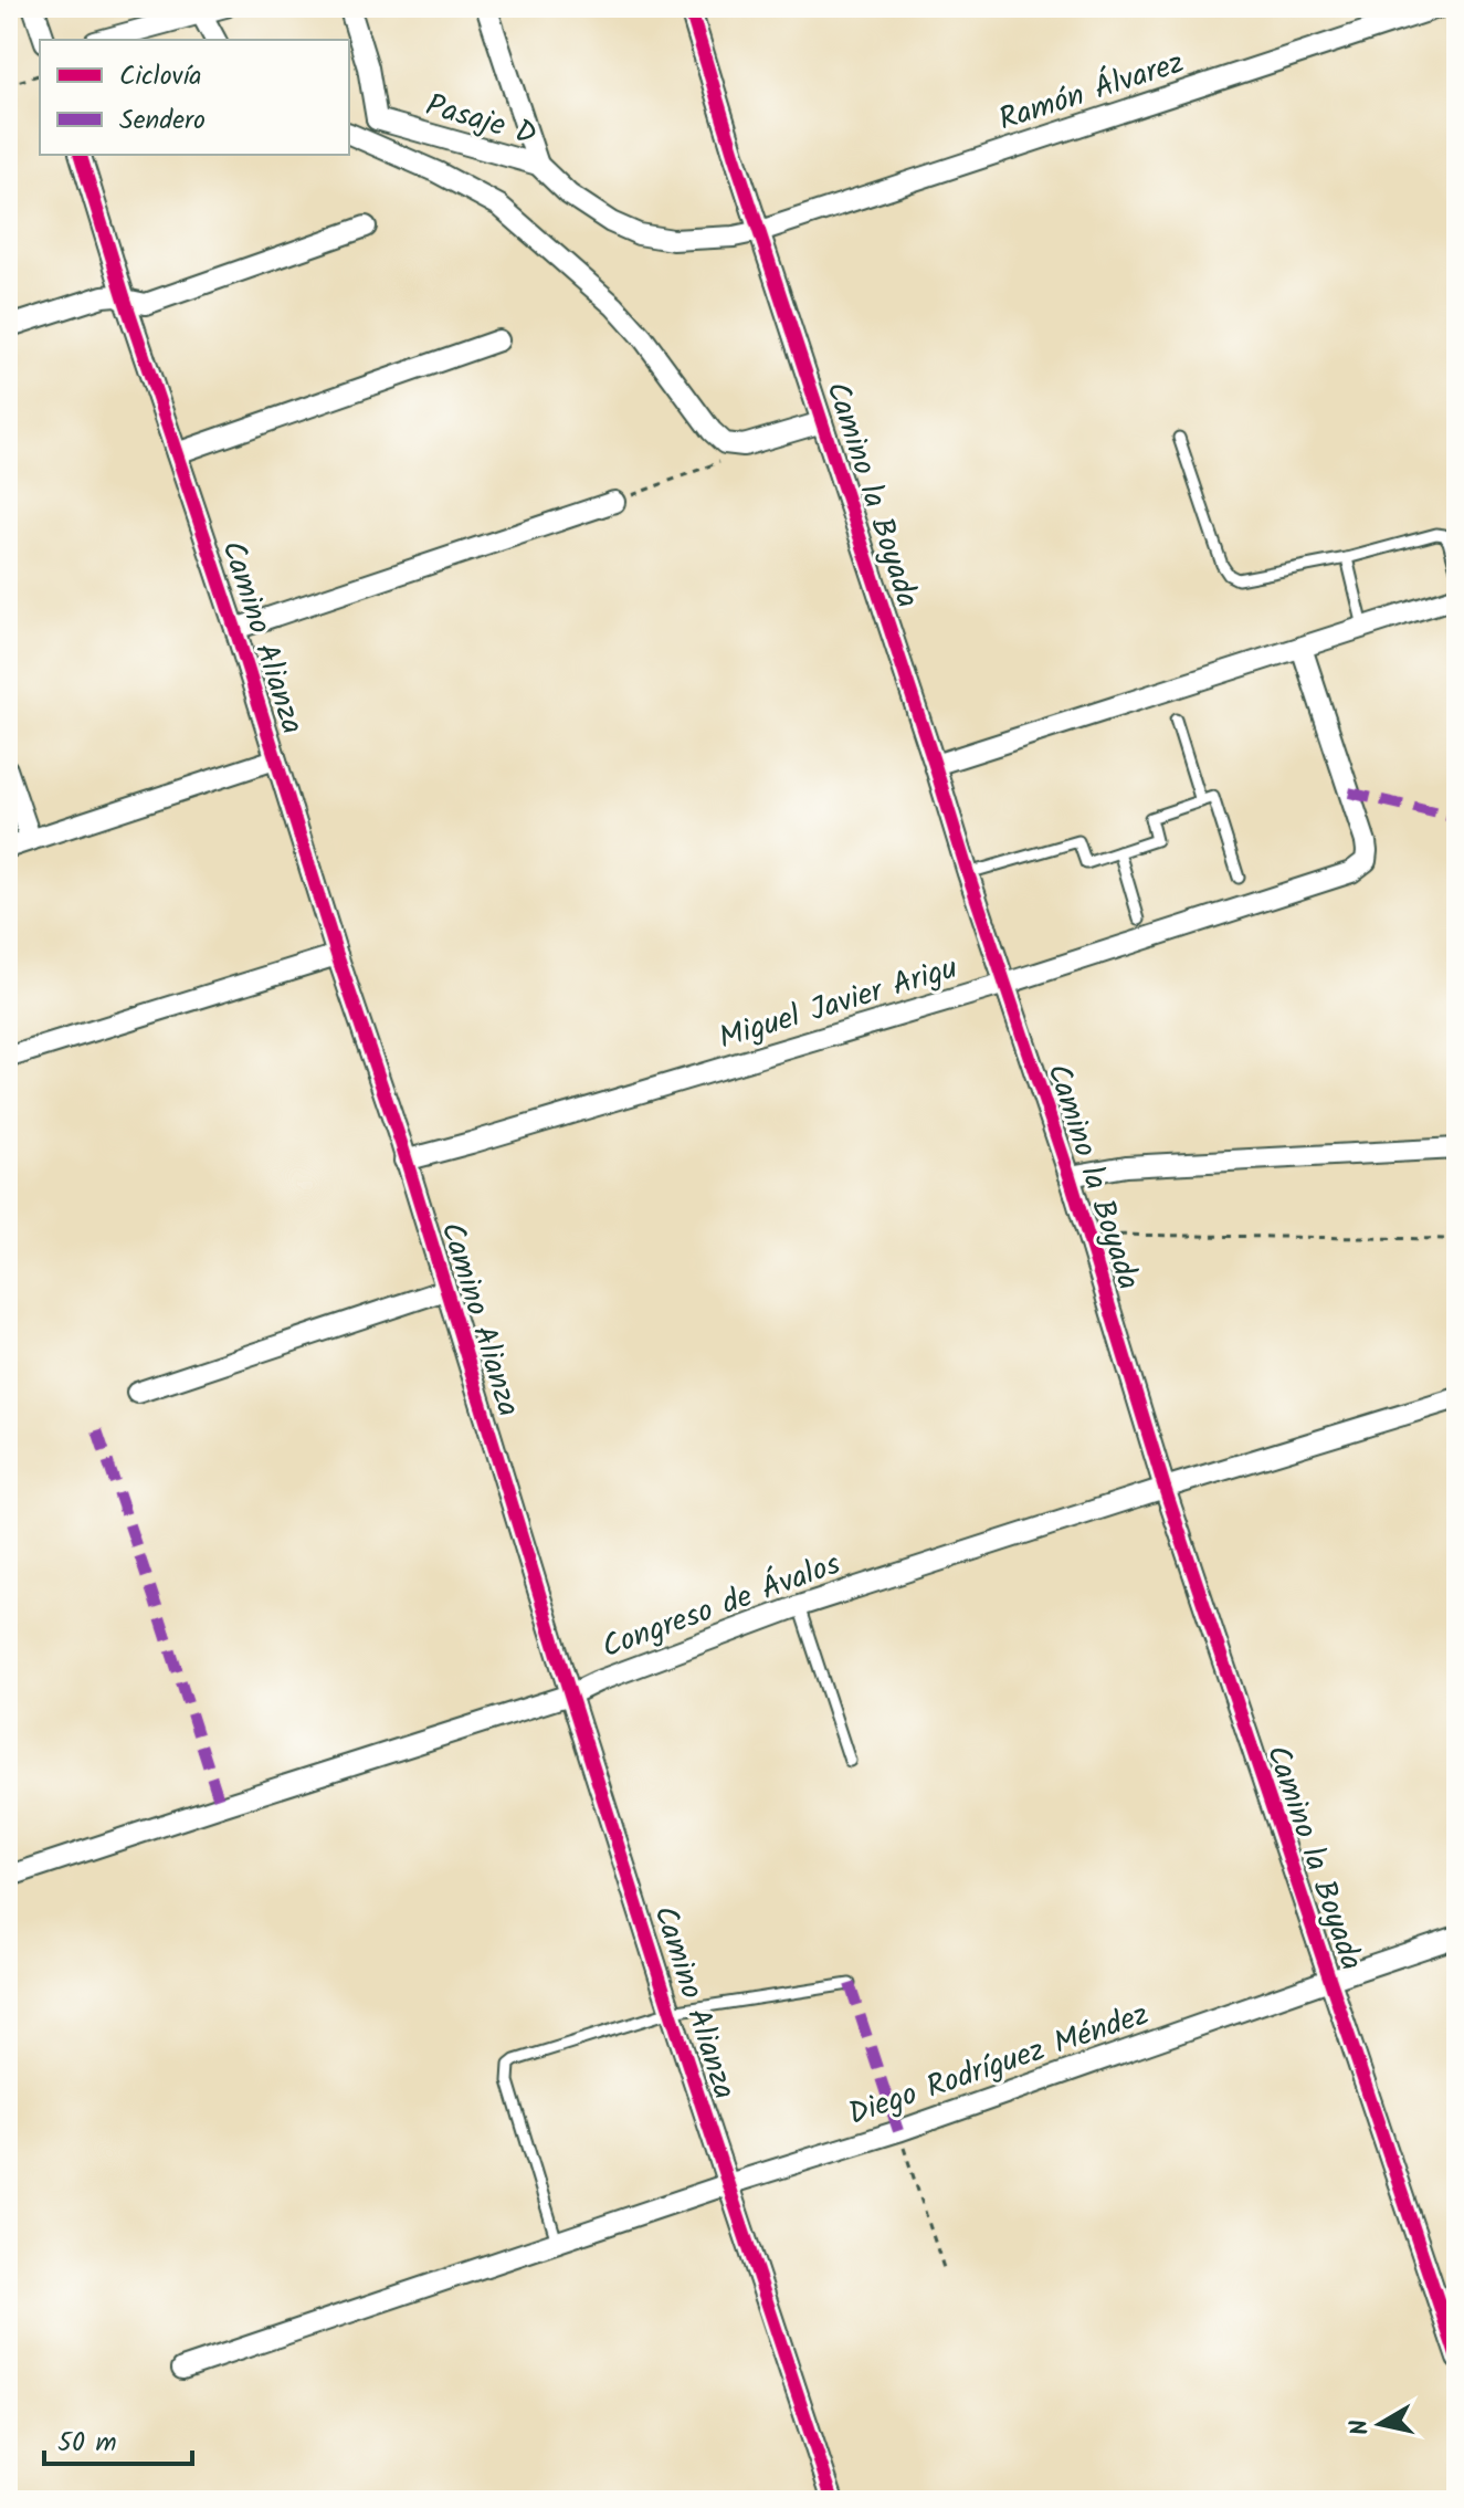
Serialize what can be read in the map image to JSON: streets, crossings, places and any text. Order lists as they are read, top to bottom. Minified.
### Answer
{"streets":{"street":["Ramón Álvarez","Pasaje D","Camino la Boyada","Camino Alianza","Miguel Javier Arigu","Congreso de Ávalos","Diego Rodríguez Méndez"]},"crossings":[["Ramón Álvarez","Pasaje D"],["Ramón Álvarez","Camino la Boyada"],["Pasaje D","Camino la Boyada"],["Camino la Boyada","Miguel Javier Arigu"],["Camino la Boyada","Congreso de Ávalos"],["Camino la Boyada","Diego Rodríguez Méndez"],["Camino Alianza","Miguel Javier Arigu"],["Camino Alianza","Congreso de Ávalos"],["Camino Alianza","Diego Rodríguez Méndez"]],"legend":["Ciclovía","Sendero"],"scale_bar":"50 m","north":"left"}
